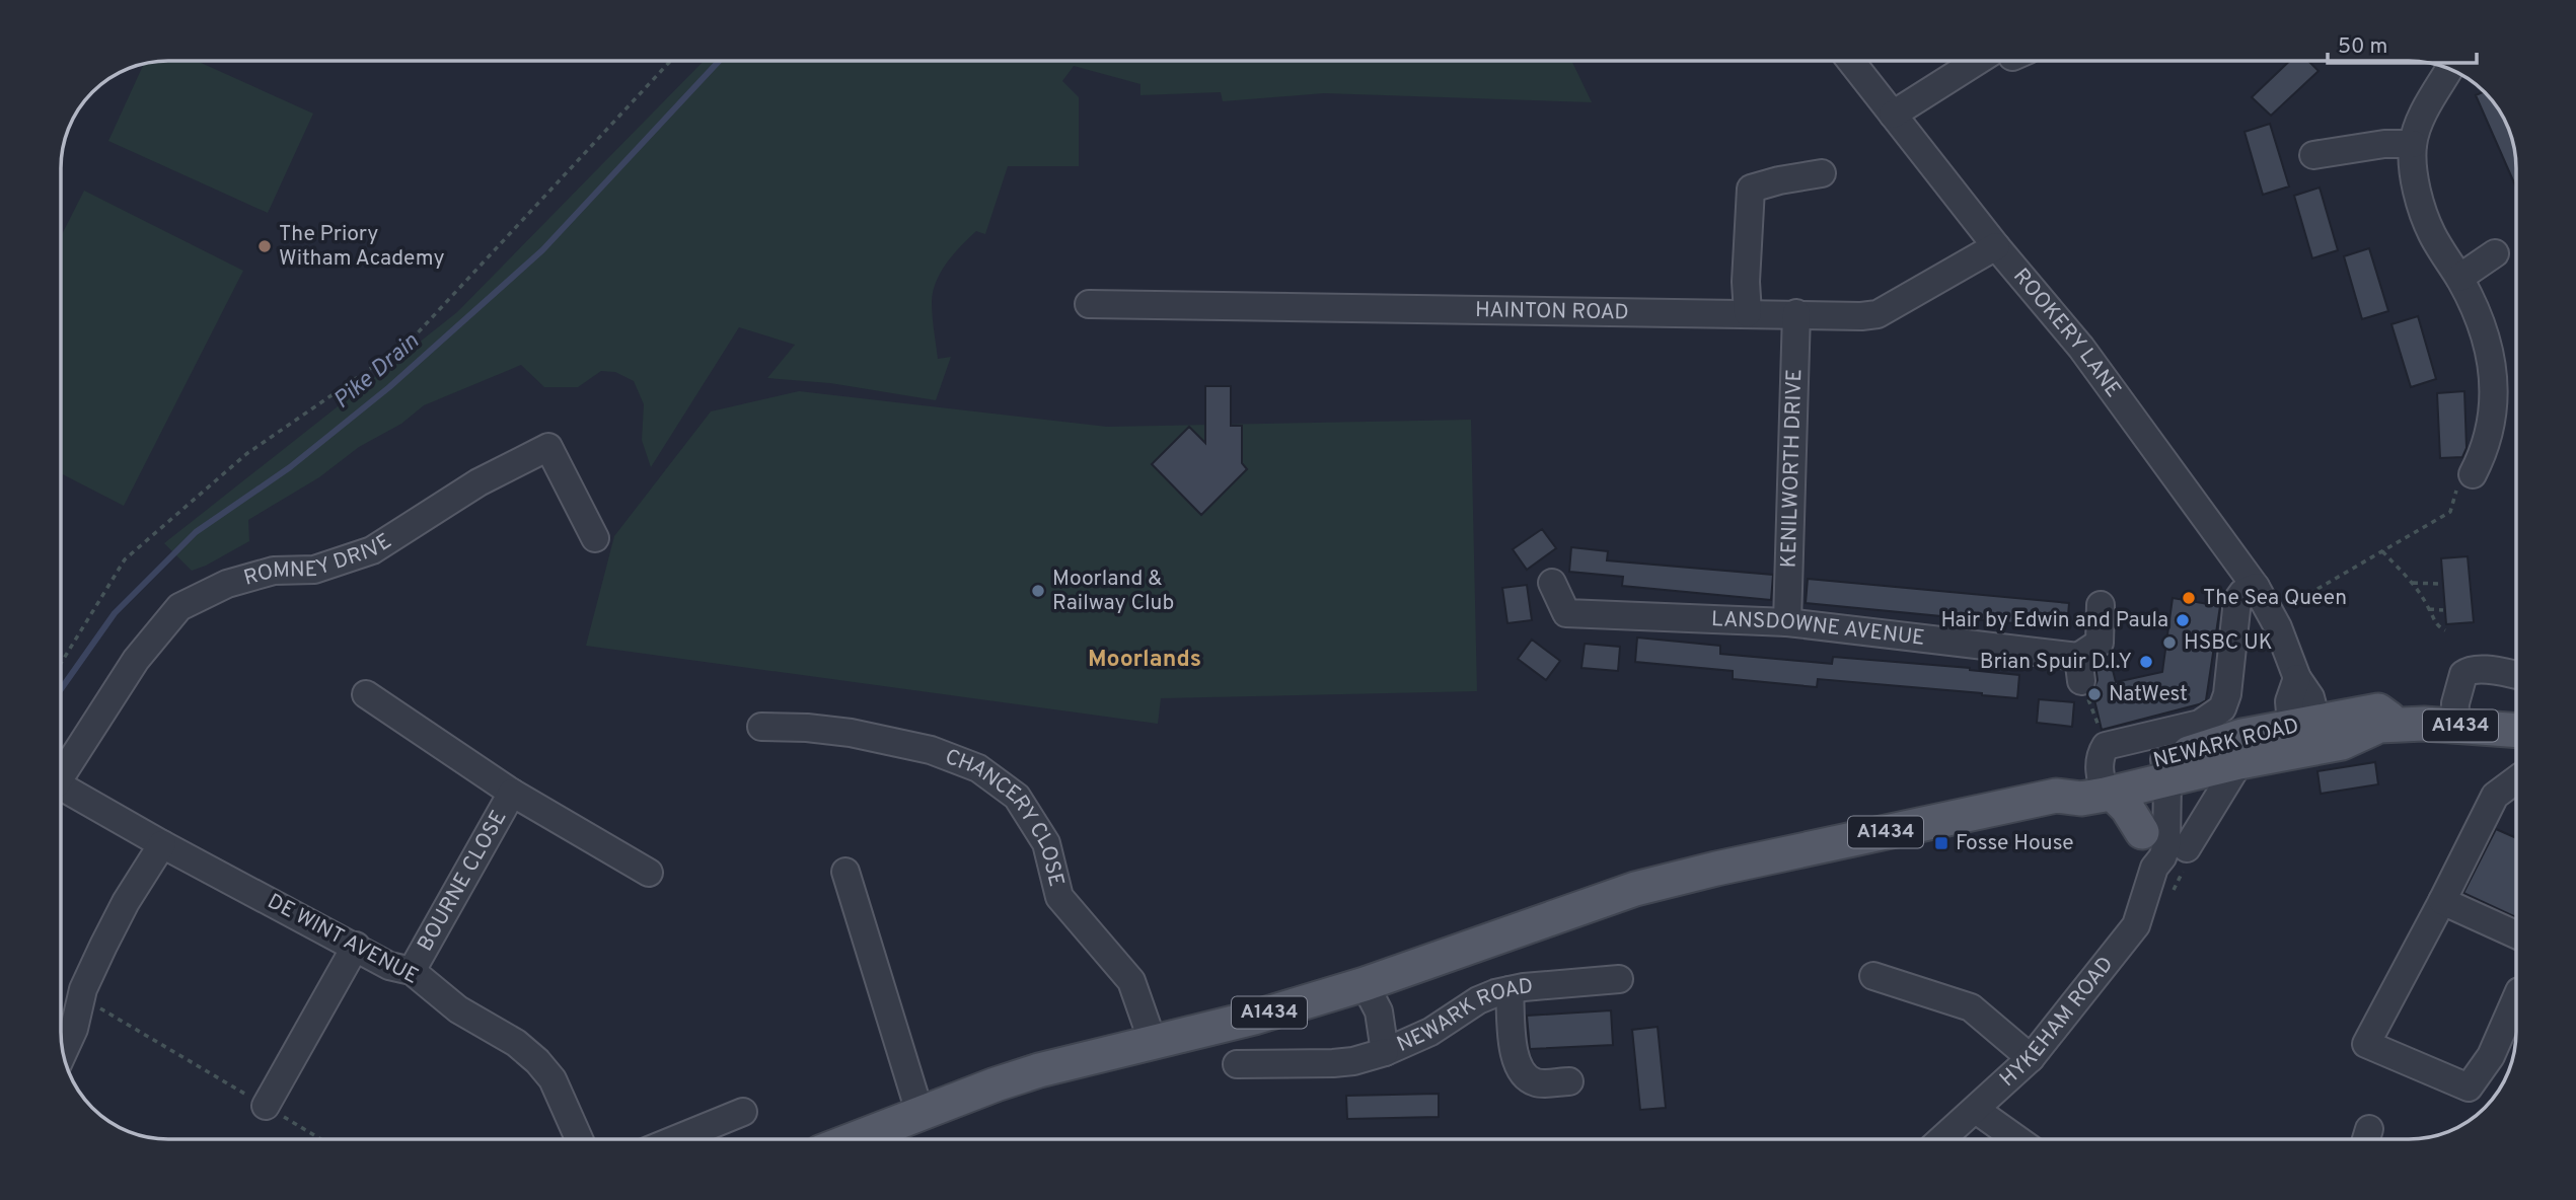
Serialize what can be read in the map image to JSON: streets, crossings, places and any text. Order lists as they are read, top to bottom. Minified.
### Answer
{"streets":{"main road":["A1434","NEWARK ROAD"],"street":["HAINTON ROAD","ROOKERY LANE","KENILWORTH DRIVE","ROMNEY DRIVE","LANSDOWNE AVENUE","CHANCERY CLOSE","BOURNE CLOSE","DE WINT AVENUE","HYKEHAM ROAD"]},"crossings":[["HAINTON ROAD","ROOKERY LANE"],["HAINTON ROAD","KENILWORTH DRIVE"],["ROOKERY LANE","NEWARK ROAD"],["KENILWORTH DRIVE","LANSDOWNE AVENUE"],["A1434","NEWARK ROAD"],["A1434","CHANCERY CLOSE"],["NEWARK ROAD","HYKEHAM ROAD"],["BOURNE CLOSE","DE WINT AVENUE"]],"districts":["Moorlands"],"water":["Pike Drain"],"places":{"other":["The Priory Witham Academy","Moorland & Railway Club","The Sea Queen","Hair by Edwin and Paula","HSBC UK","Brian Spuir D.I.Y","NatWest"],"transit":["Fosse House"]},"scale_bar":"50 m"}
